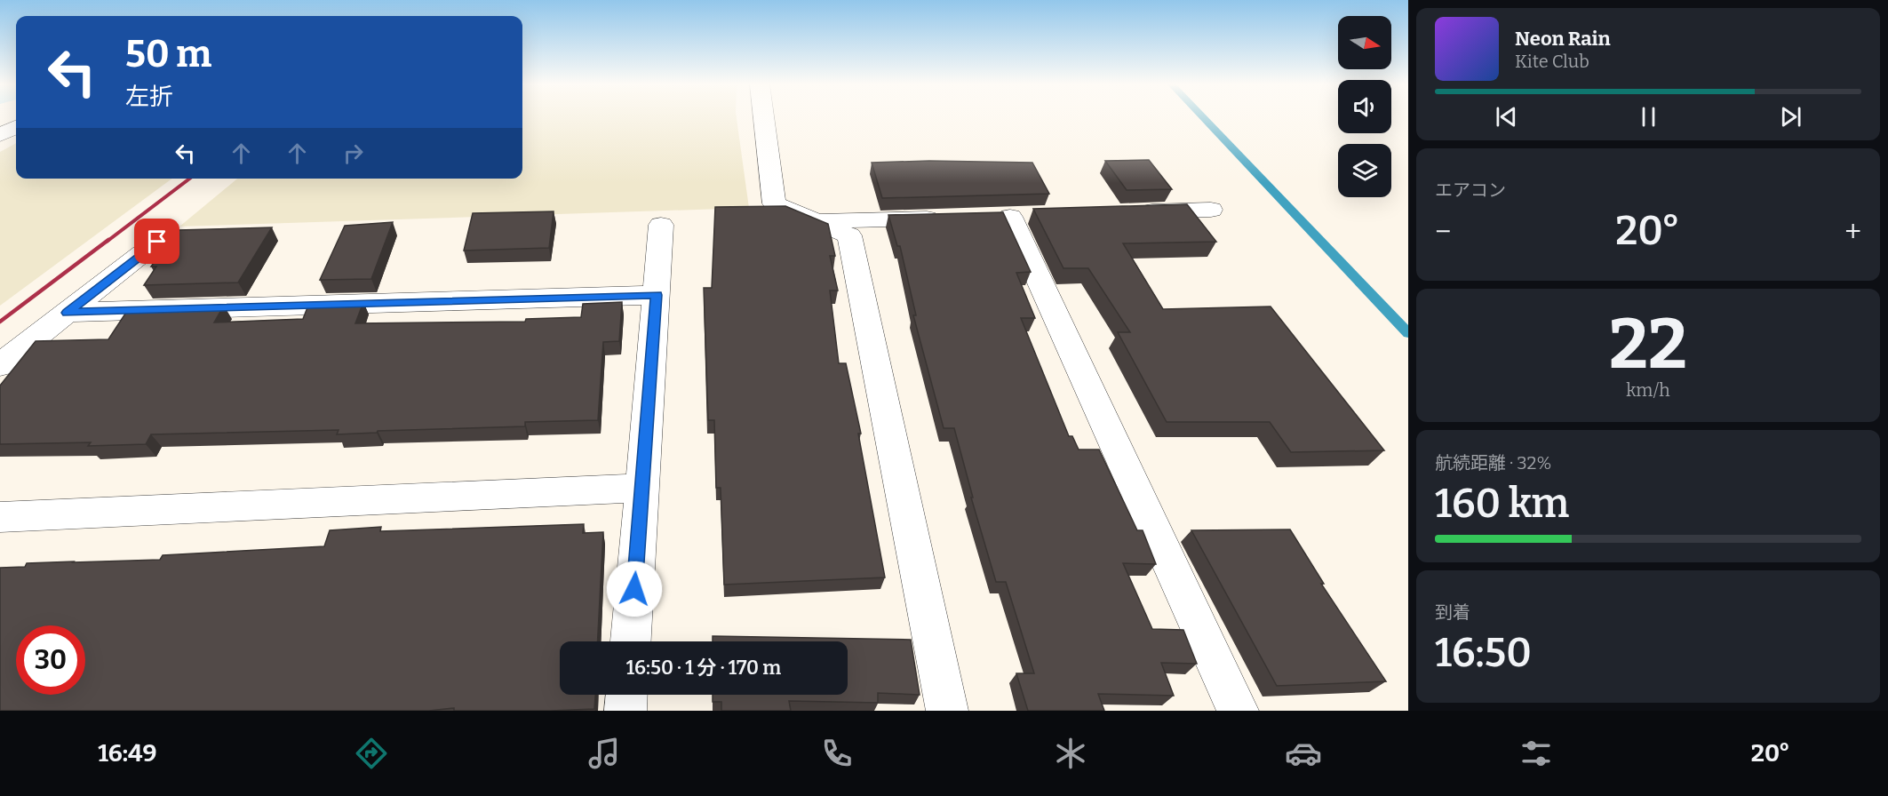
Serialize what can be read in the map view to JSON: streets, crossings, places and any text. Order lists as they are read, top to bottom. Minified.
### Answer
{"north":"right","page":{"turn":["50 m","左折"],"song":["Neon Rain","Kite Club"],"tile":["エアコン",["22","km/h"],["航続距離 · 32%","160 km"],["到着","16:50"]],"heat":["−","20°","+"],"limit":"30","trip":"16:50 · 1 分 · 170 m","tabs":["16:49","20°"]}}
